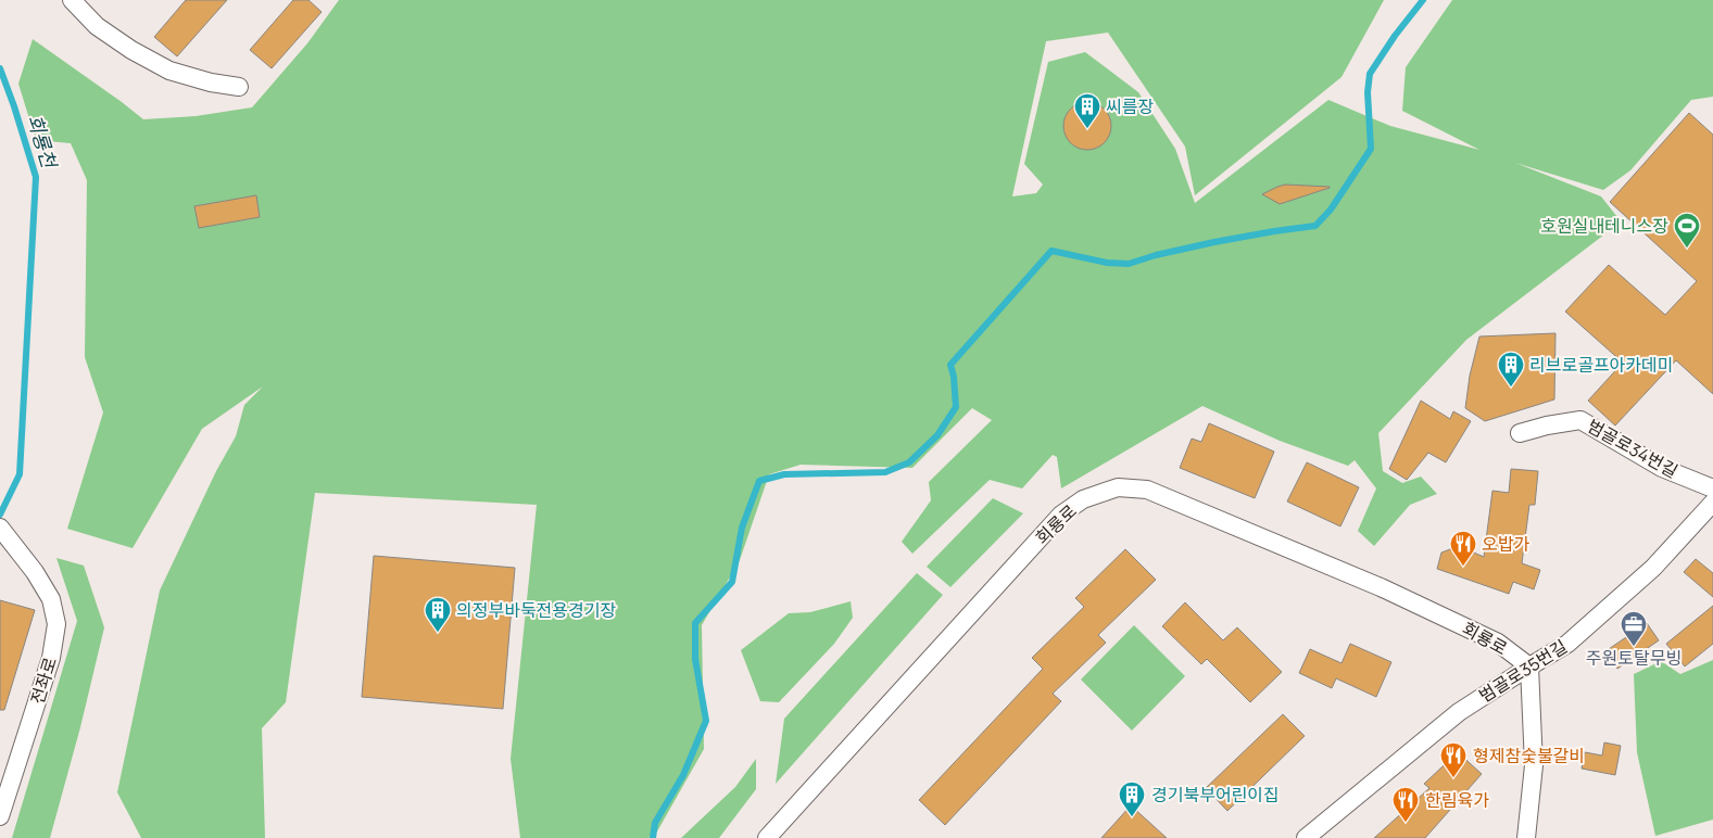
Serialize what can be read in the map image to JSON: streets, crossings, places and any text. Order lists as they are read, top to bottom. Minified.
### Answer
{"streets":{"street":["범골로34번길","회룡로","범골로35번길","전좌로"]},"crossings":[["회룡로","범골로35번길"]],"water":["회룡천"],"places":{"building":["씨름장","리브로골프아카데미","의정부바둑전용경기장","경기북부어린이집"],"sports":["호원실내테니스장"],"restaurant":["오밥가","형제참숯불갈비","한림육가"],"office":["주원토탈무빙"]}}
